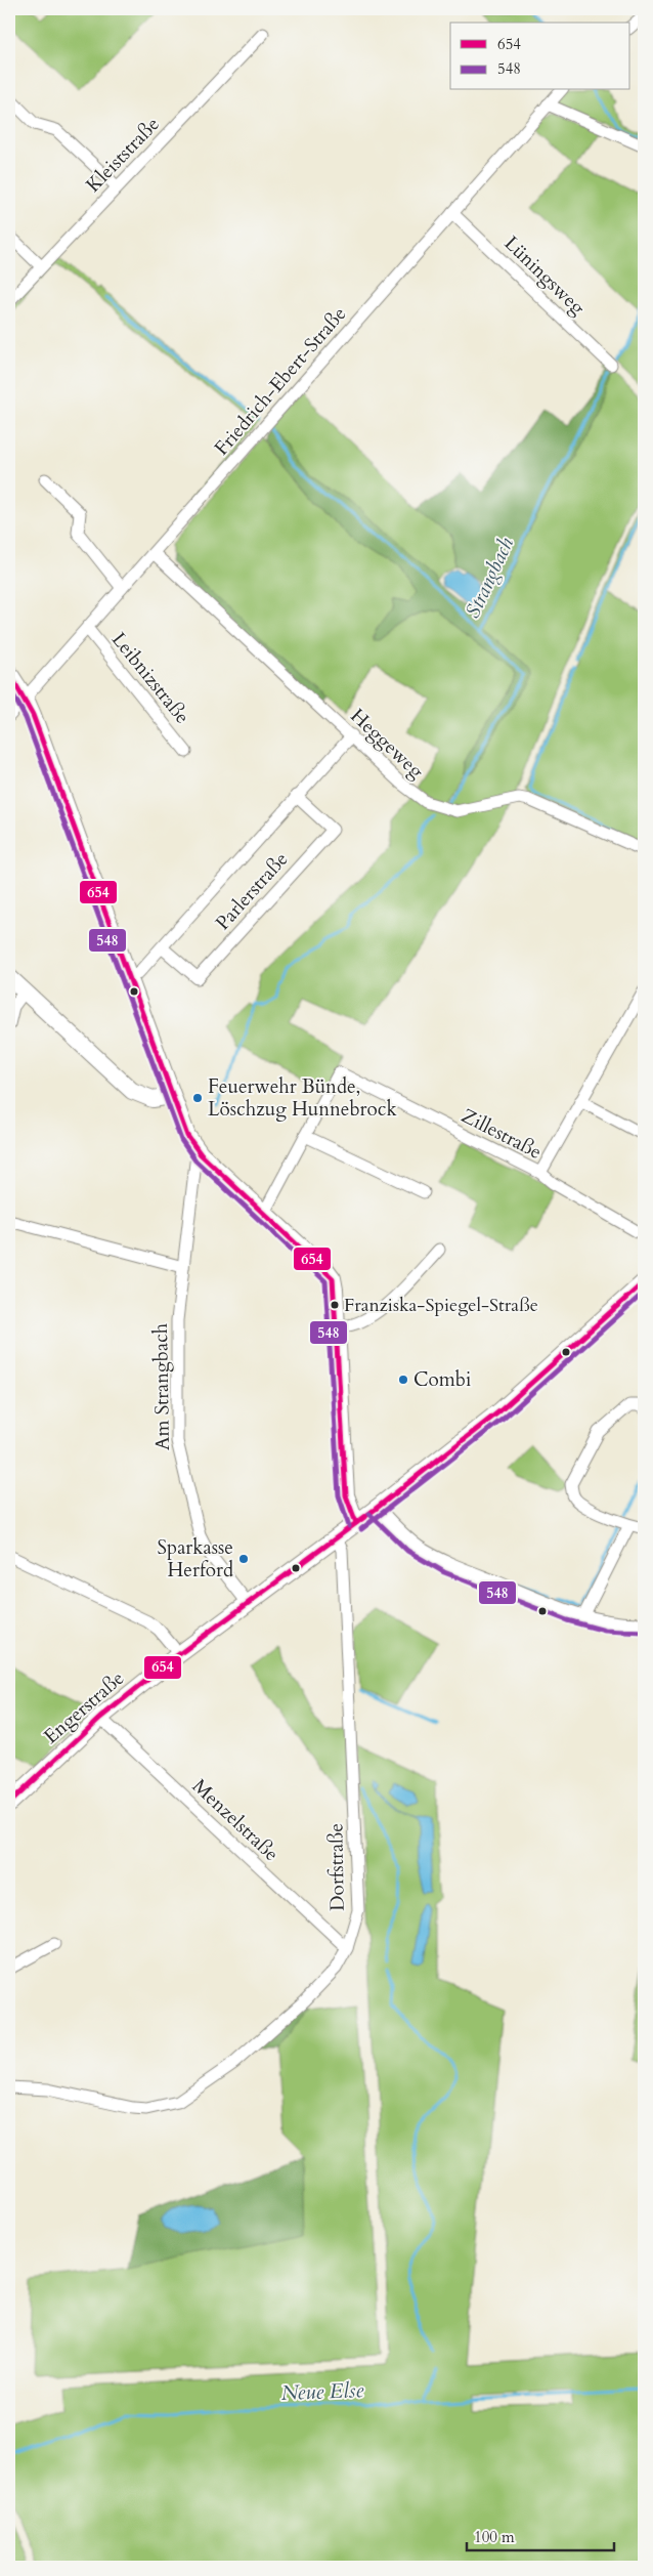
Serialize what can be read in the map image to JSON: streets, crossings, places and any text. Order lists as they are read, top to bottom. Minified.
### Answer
{"streets":{"street":["Kleiststraße","Lüningsweg","Friedrich-Ebert-Straße","Leibnizstraße","Heggeweg","Parlerstraße","Zillestraße","Am Strangbach","Engerstraße","Menzelstraße","Dorfstraße"]},"crossings":[["Lüningsweg","Friedrich-Ebert-Straße"],["Friedrich-Ebert-Straße","Leibnizstraße"],["Friedrich-Ebert-Straße","Heggeweg"],["Am Strangbach","Engerstraße"],["Engerstraße","Menzelstraße"],["Engerstraße","Dorfstraße"],["Menzelstraße","Dorfstraße"]],"water":["Strangbach","Neue Else"],"places":["Feuerwehr Bünde, Löschzug Hunnebrock","Franziska-Spiegel-Straße","Combi","Sparkasse Herford"],"lines":["transit line 654","transit line 548"],"legend":["654","548"],"scale_bar":"100 m"}
